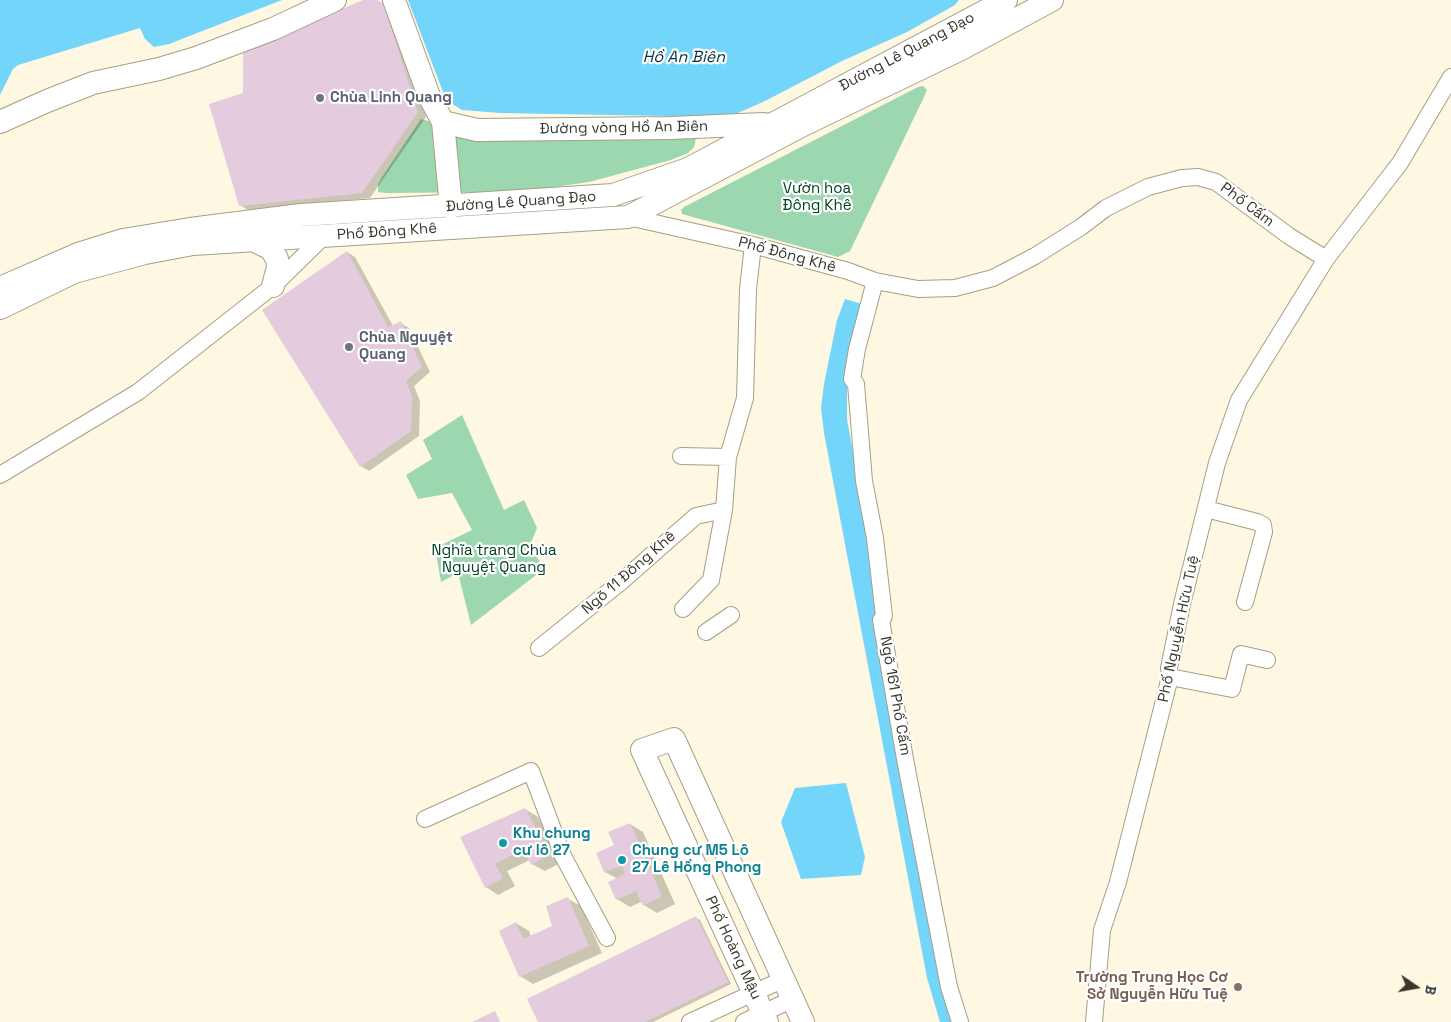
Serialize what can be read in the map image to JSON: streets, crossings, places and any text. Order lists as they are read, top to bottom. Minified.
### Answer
{"streets":{"street":["Đường Lê Quang Đạo","Đường vòng Hồ An Biên","Phố Cấm","Phố Đông Khê","Ngõ 11 Đông Khê","Phố Nguyễn Hữu Tuệ","Ngõ 161 Phố Cấm","Phố Hoàng Mậu"]},"crossings":[["Đường Lê Quang Đạo","Đường vòng Hồ An Biên"],["Đường Lê Quang Đạo","Phố Đông Khê"],["Phố Cấm","Phố Đông Khê"],["Phố Cấm","Phố Nguyễn Hữu Tuệ"],["Phố Cấm","Ngõ 161 Phố Cấm"]],"water":["Hồ An Biên"],"parks":["Vườn hoa Đông Khê","Nghĩa trang Chùa Nguyệt Quang"],"places":["Chùa Linh Quang","Chùa Nguyệt Quang","Khu chung cư lô 27","Chung cư M5 Lô 27 Lê Hồng Phong","Trường Trung Học Cơ Sở Nguyễn Hữu Tuệ"],"north":"right"}
